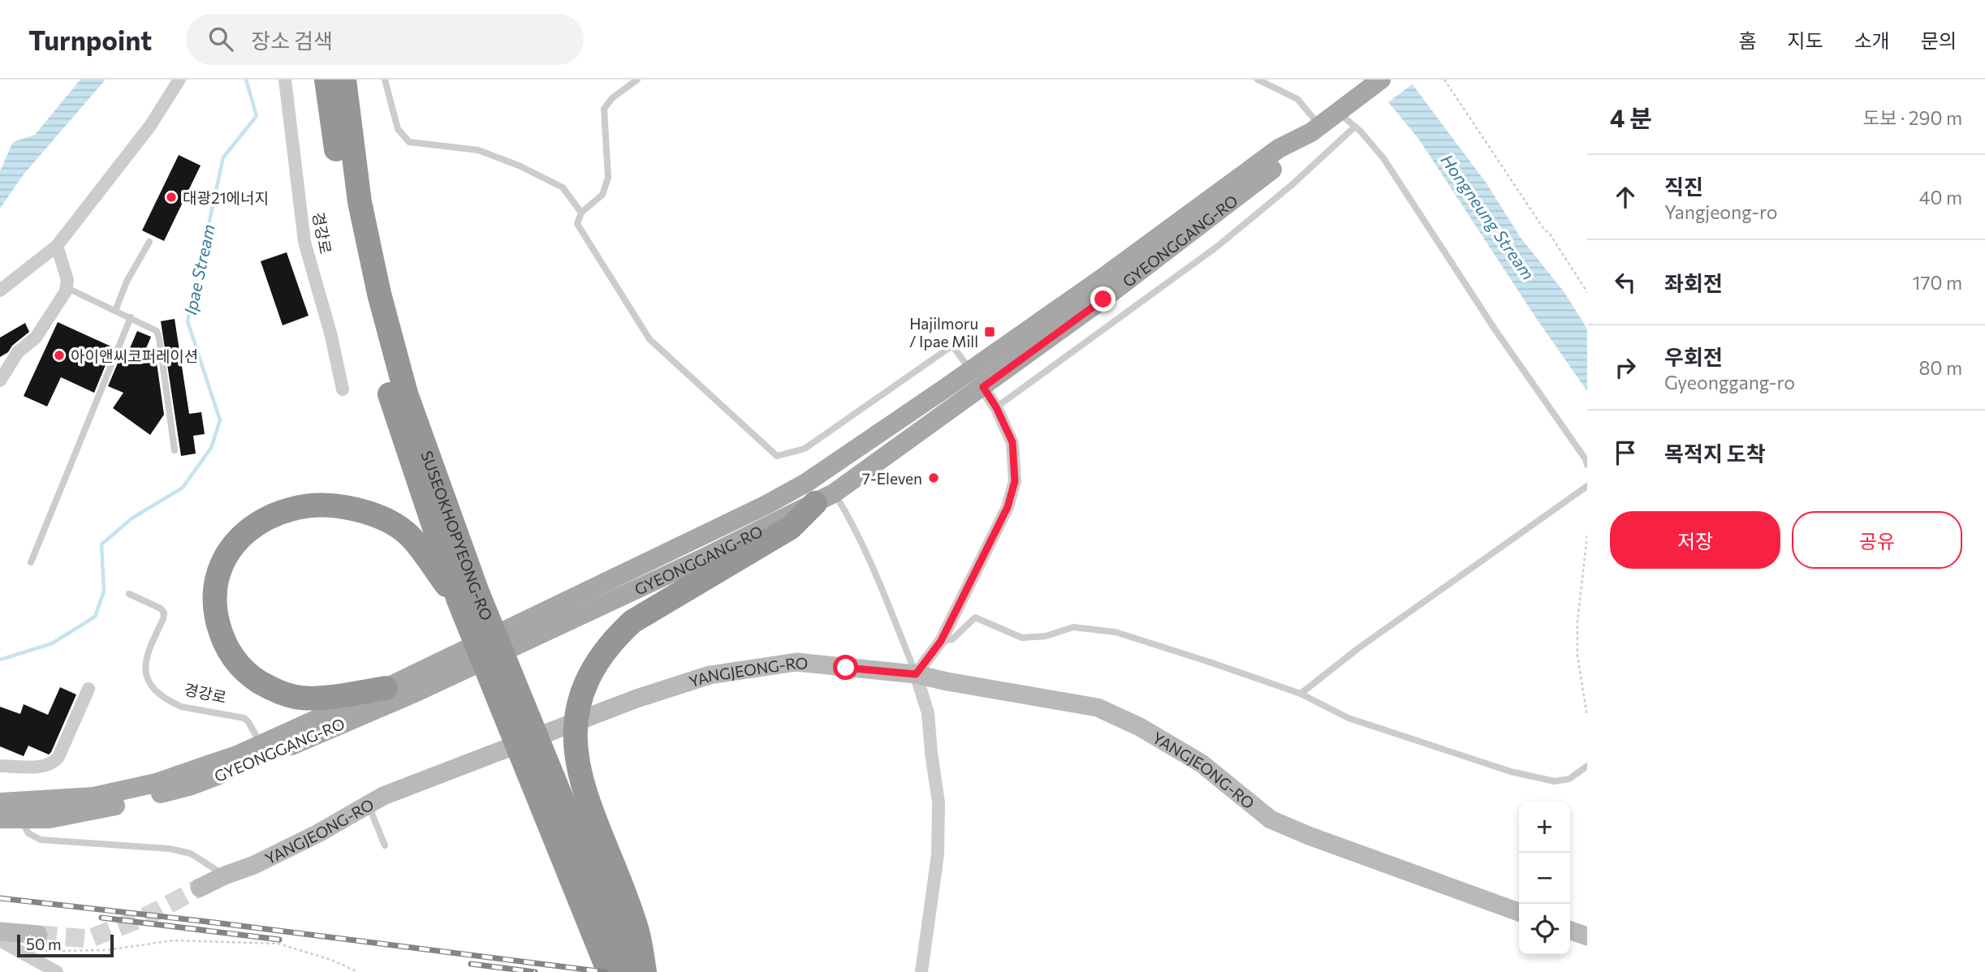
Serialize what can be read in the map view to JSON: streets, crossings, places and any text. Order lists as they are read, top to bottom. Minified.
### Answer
{"streets":{"highway":["SUSEOKHOPYEONG-RO"],"main road":["GYEONGGANG-RO","YANGJEONG-RO"],"street":["경강로"]},"crossings":[["경강로","GYEONGGANG-RO"]],"water":["Hongneung Stream","Ipae Stream"],"places":{"other":["대광21에너지","아이앤씨코퍼레이션","7-Eleven"],"transit":["Hajilmoru / Ipae Mill"]},"scale_bar":"50 m","page":{"header":"Turnpoint","search":"장소 검색","nav":["홈","지도","소개","문의"],"heading":["4 분","도보 · 290 m"],"list":[["직진","Yangjeong-ro","40 m"],["좌회전","170 m"],["우회전","Gyeonggang-ro","80 m"],"목적지 도착"],"buttons":["저장","공유"],"map_buttons":["+","−"],"scale":"50 m"}}
